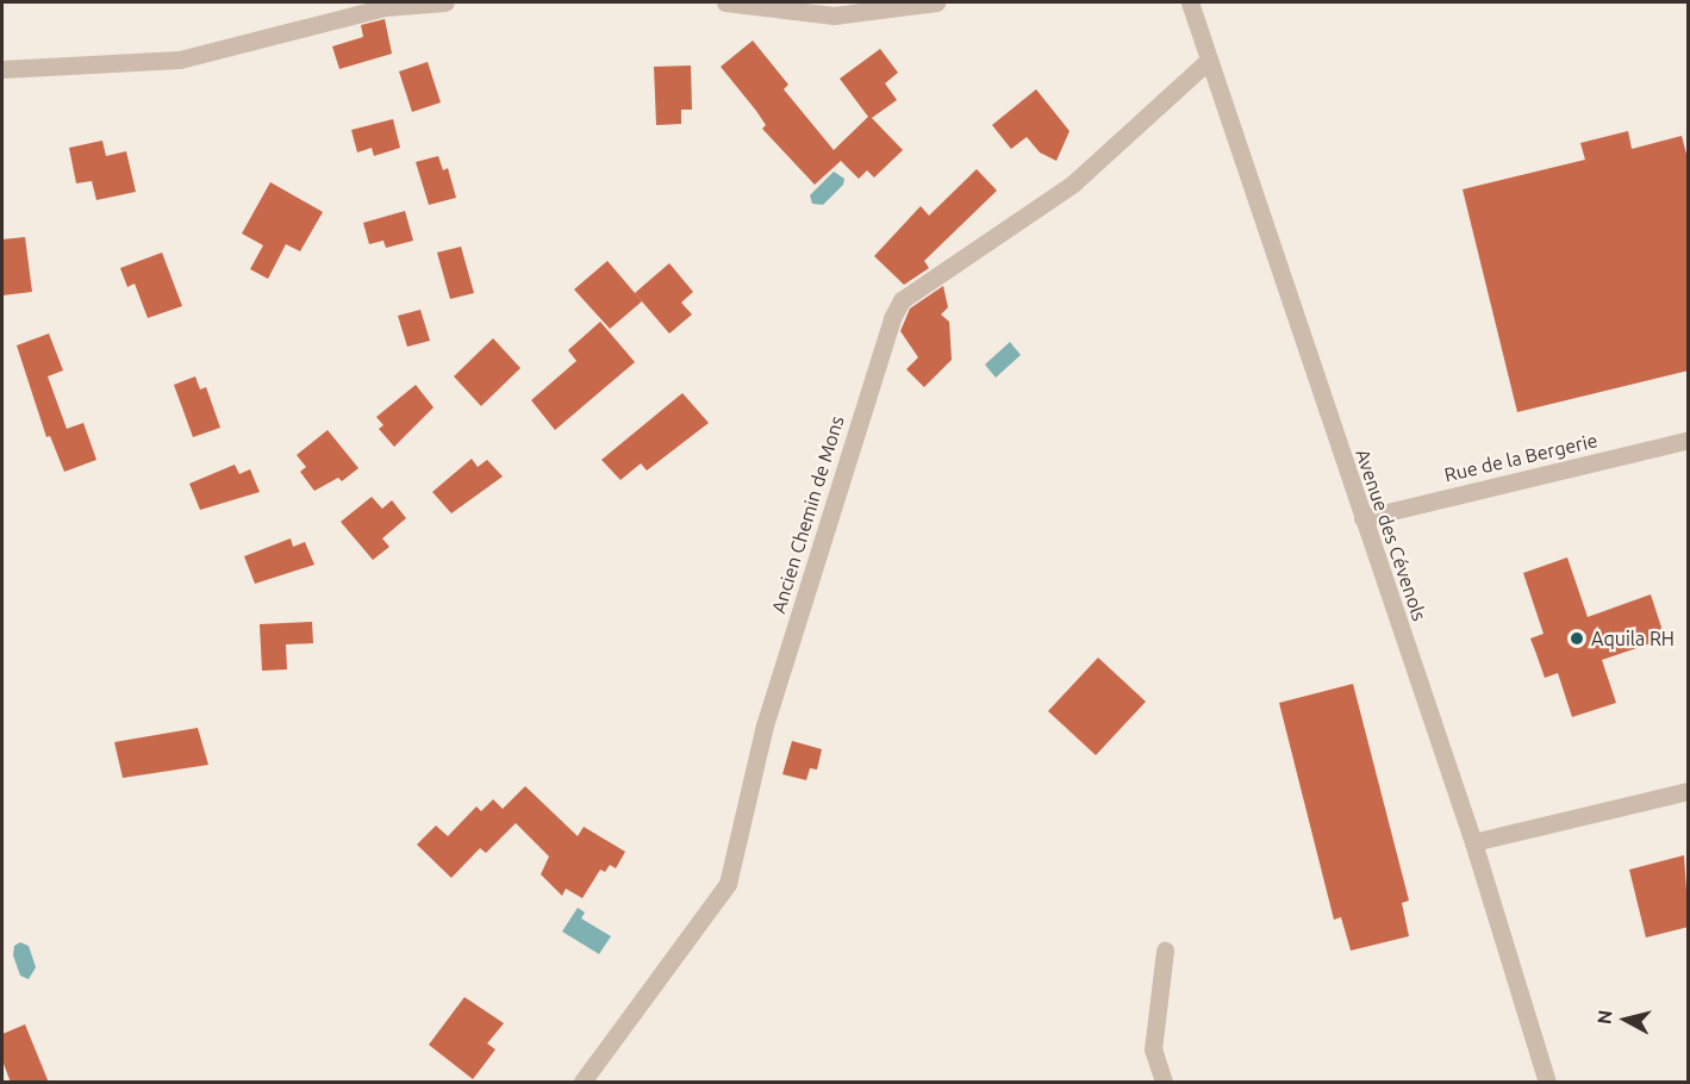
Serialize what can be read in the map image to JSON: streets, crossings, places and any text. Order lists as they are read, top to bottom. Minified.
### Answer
{"streets":{"street":["Rue de la Bergerie","Ancien Chemin de Mons","Avenue des Cévenols"]},"crossings":[["Rue de la Bergerie","Avenue des Cévenols"],["Ancien Chemin de Mons","Avenue des Cévenols"]],"places":["Aquila RH"],"north":"left"}
